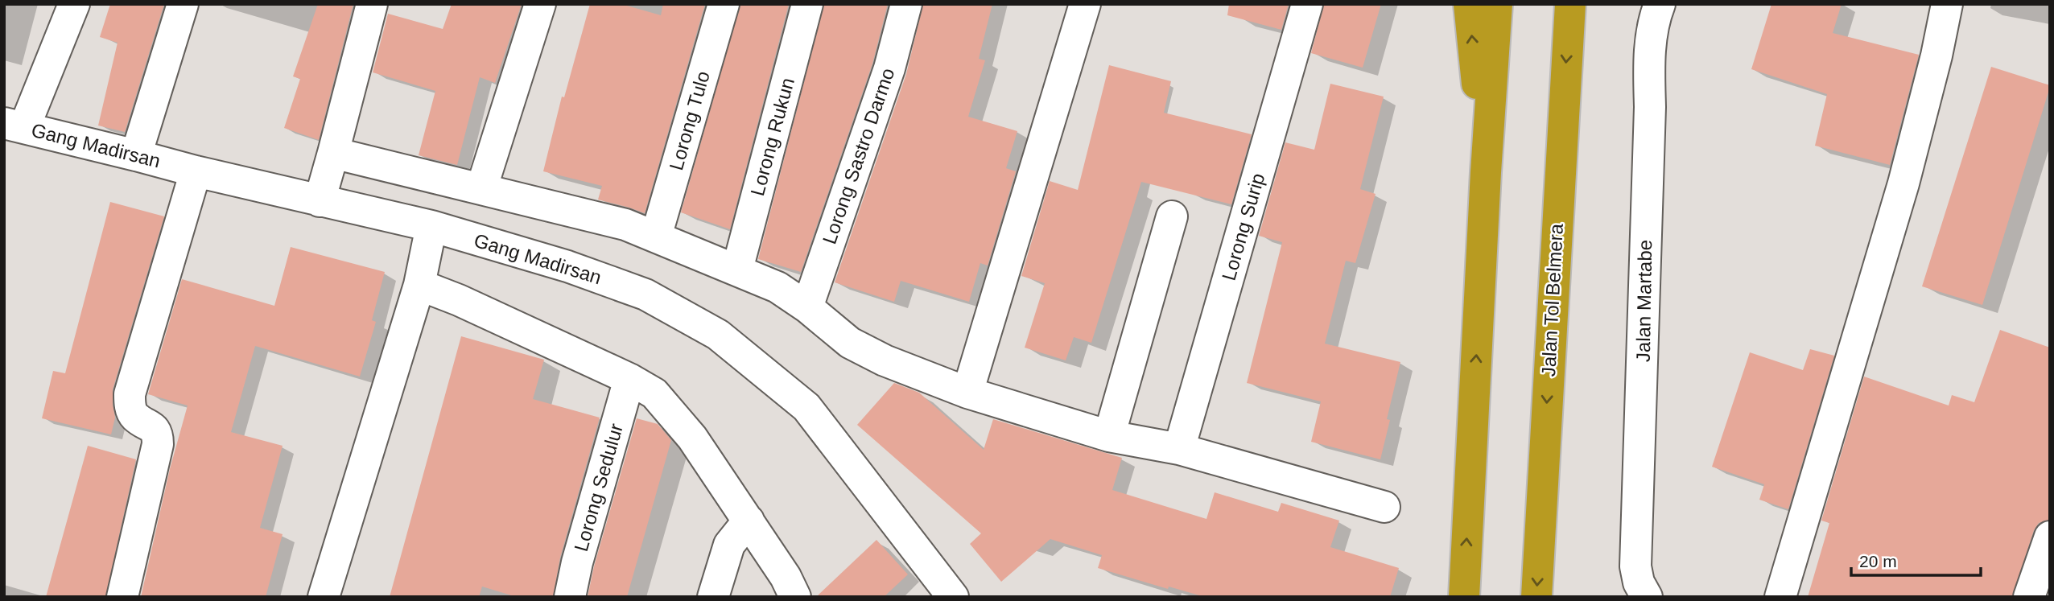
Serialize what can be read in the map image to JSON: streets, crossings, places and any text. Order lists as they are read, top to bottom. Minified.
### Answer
{"streets":{"highway":["Jalan Tol Belmera"],"street":["Lorong Tulo","Lorong Rukun","Gang Madirsan","Lorong Sastro Darmo","Lorong Surip","Jalan Martabe","Lorong Sedulur"]},"scale_bar":"20 m"}
